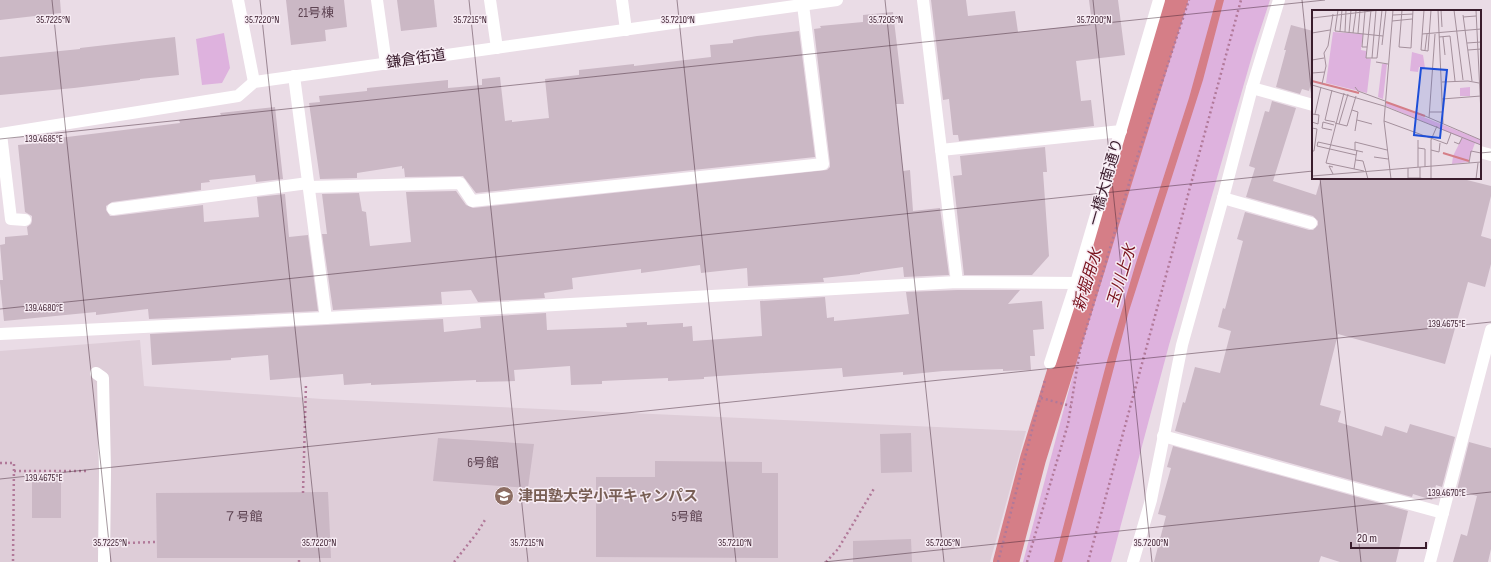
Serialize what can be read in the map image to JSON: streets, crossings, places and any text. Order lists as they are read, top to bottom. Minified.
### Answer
{"streets":{"street":["鎌倉街道","一橋大南通り"]},"water":["玉川上水","新堀用水"],"places":{"school or university":["津田塾大学小平キャンパス"]},"house_numbers":["21号棟","6号館","７号館","5号館"],"scale_bar":"20 m","coordinates":["35.7225°N","35.7220°N","35.7215°N","35.7210°N","35.7205°N","35.7200°N","139.4685°E","139.4680°E","139.4675°E","139.4670°E"]}
